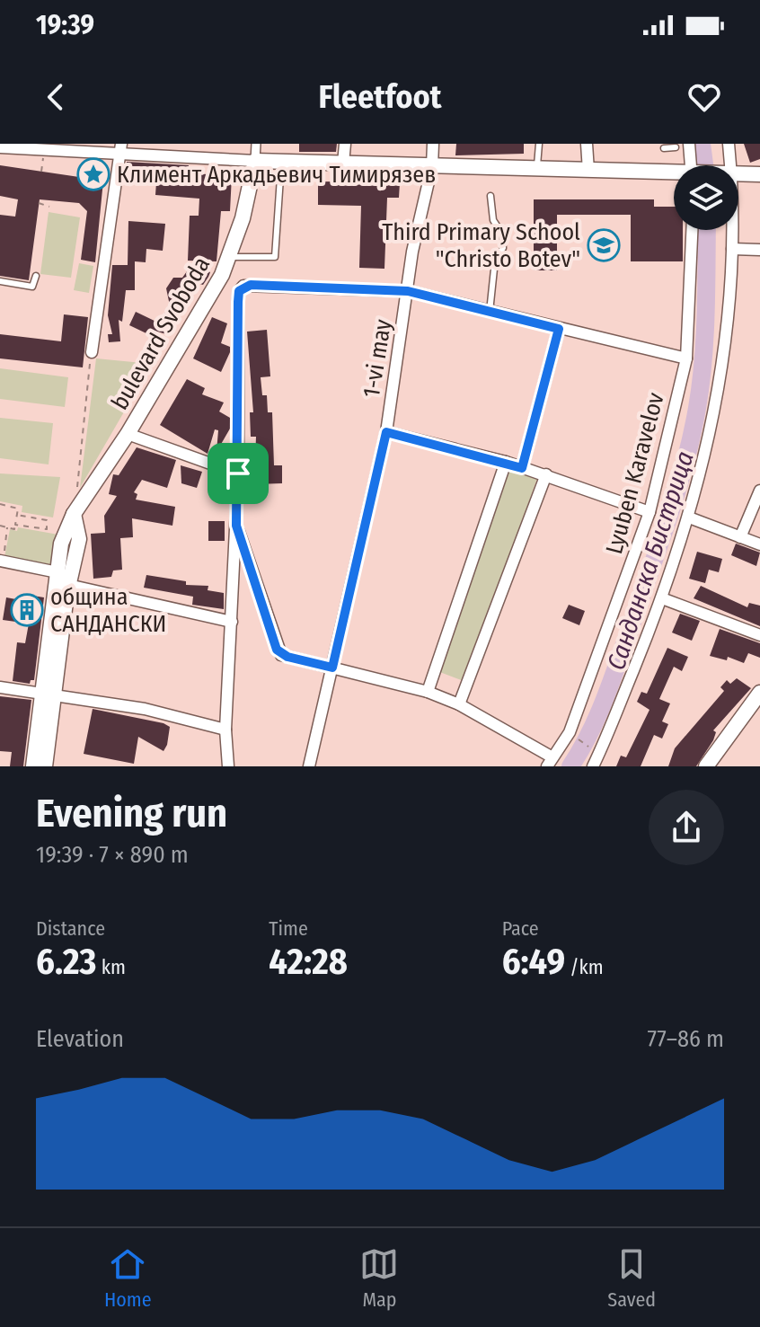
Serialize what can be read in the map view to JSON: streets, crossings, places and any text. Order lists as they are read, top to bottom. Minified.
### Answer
{"streets":{"street":["bulevard Svoboda","1-vi may","Lyuben Karavelov"]},"water":["Санданска Бистрица"],"places":{"place":["Климент Аркадьевич Тимирязев"],"school or university":["Third Primary School \"Christo Botev\""],"building":["община САНДАНСКИ"]},"page":{"status":"19:39","header":"Fleetfoot","heading":["Evening run","19:39 · 7 × 890 m"],"stats":[["Distance","6.23 km"],["Time","42:28"],["Pace","6:49 /km"]],"chart":["Elevation","77–86 m"],"tabs":["Home","Map","Saved"]}}
